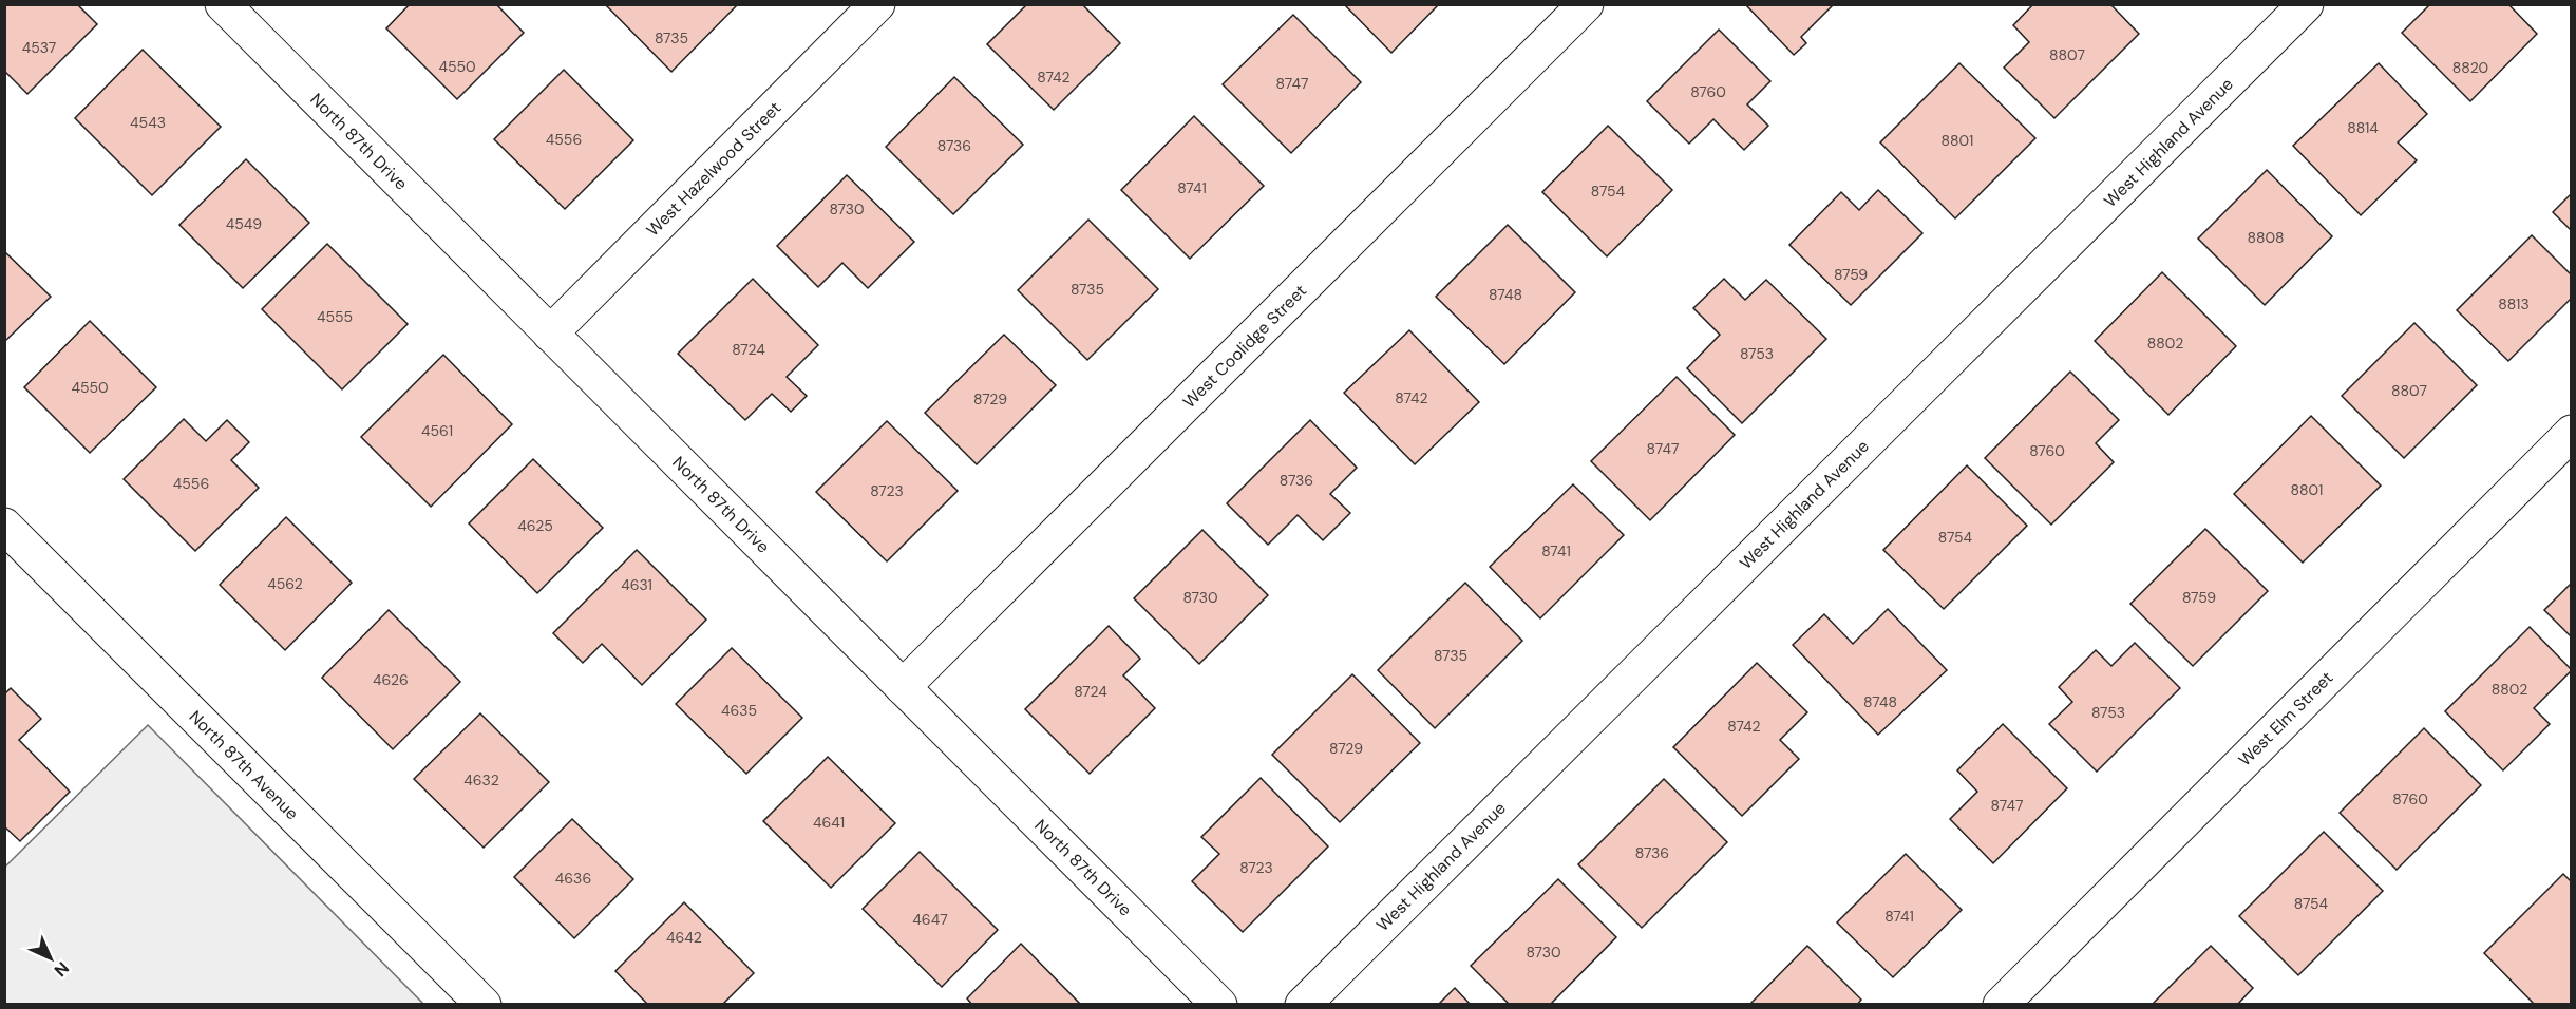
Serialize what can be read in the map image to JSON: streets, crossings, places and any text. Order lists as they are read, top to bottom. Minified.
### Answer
{"streets":{"street":["North 87th Drive","West Highland Avenue","West Hazelwood Street","West Coolidge Street","West Elm Street","North 87th Avenue"]},"crossings":[["North 87th Drive","West Hazelwood Street"],["North 87th Drive","West Coolidge Street"]],"house_numbers":["8735","4537","8807","4550","8820","8742","8747","8760","4543","8814","4556","8801","8736","8741","8754","8730","4549","8808","8759","8735","8748","8813","4555","8802","8724","8753","4550","8807","8742","8729","4561","8747","8760","8736","4556","8801","8723","4625","8754","8741","4562","4631","8730","8759","8735","4626","8802","8724","8748","4635","8753","8742","8729","4632","8760","8747","4641","8736","8723","4636","8754","8741","4647","4642","8730"],"north":"bottom right"}
